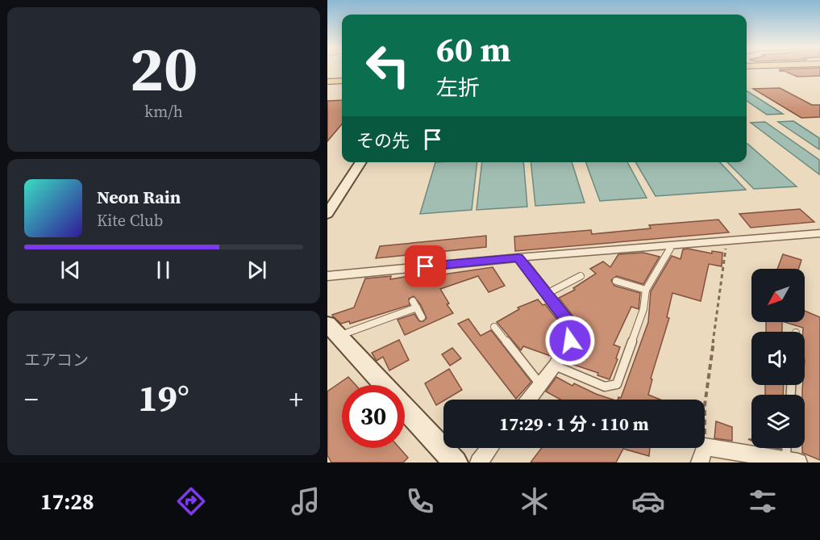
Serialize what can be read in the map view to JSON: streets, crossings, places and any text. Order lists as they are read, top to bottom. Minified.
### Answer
{"north":"bottom left","page":{"tile":[["20","km/h"],"エアコン"],"turn":["60 m","左折"],"then":"その先","song":["Neon Rain","Kite Club"],"heat":["−","19°","+"],"limit":"30","trip":"17:29 · 1 分 · 110 m","tabs":"17:28"}}
